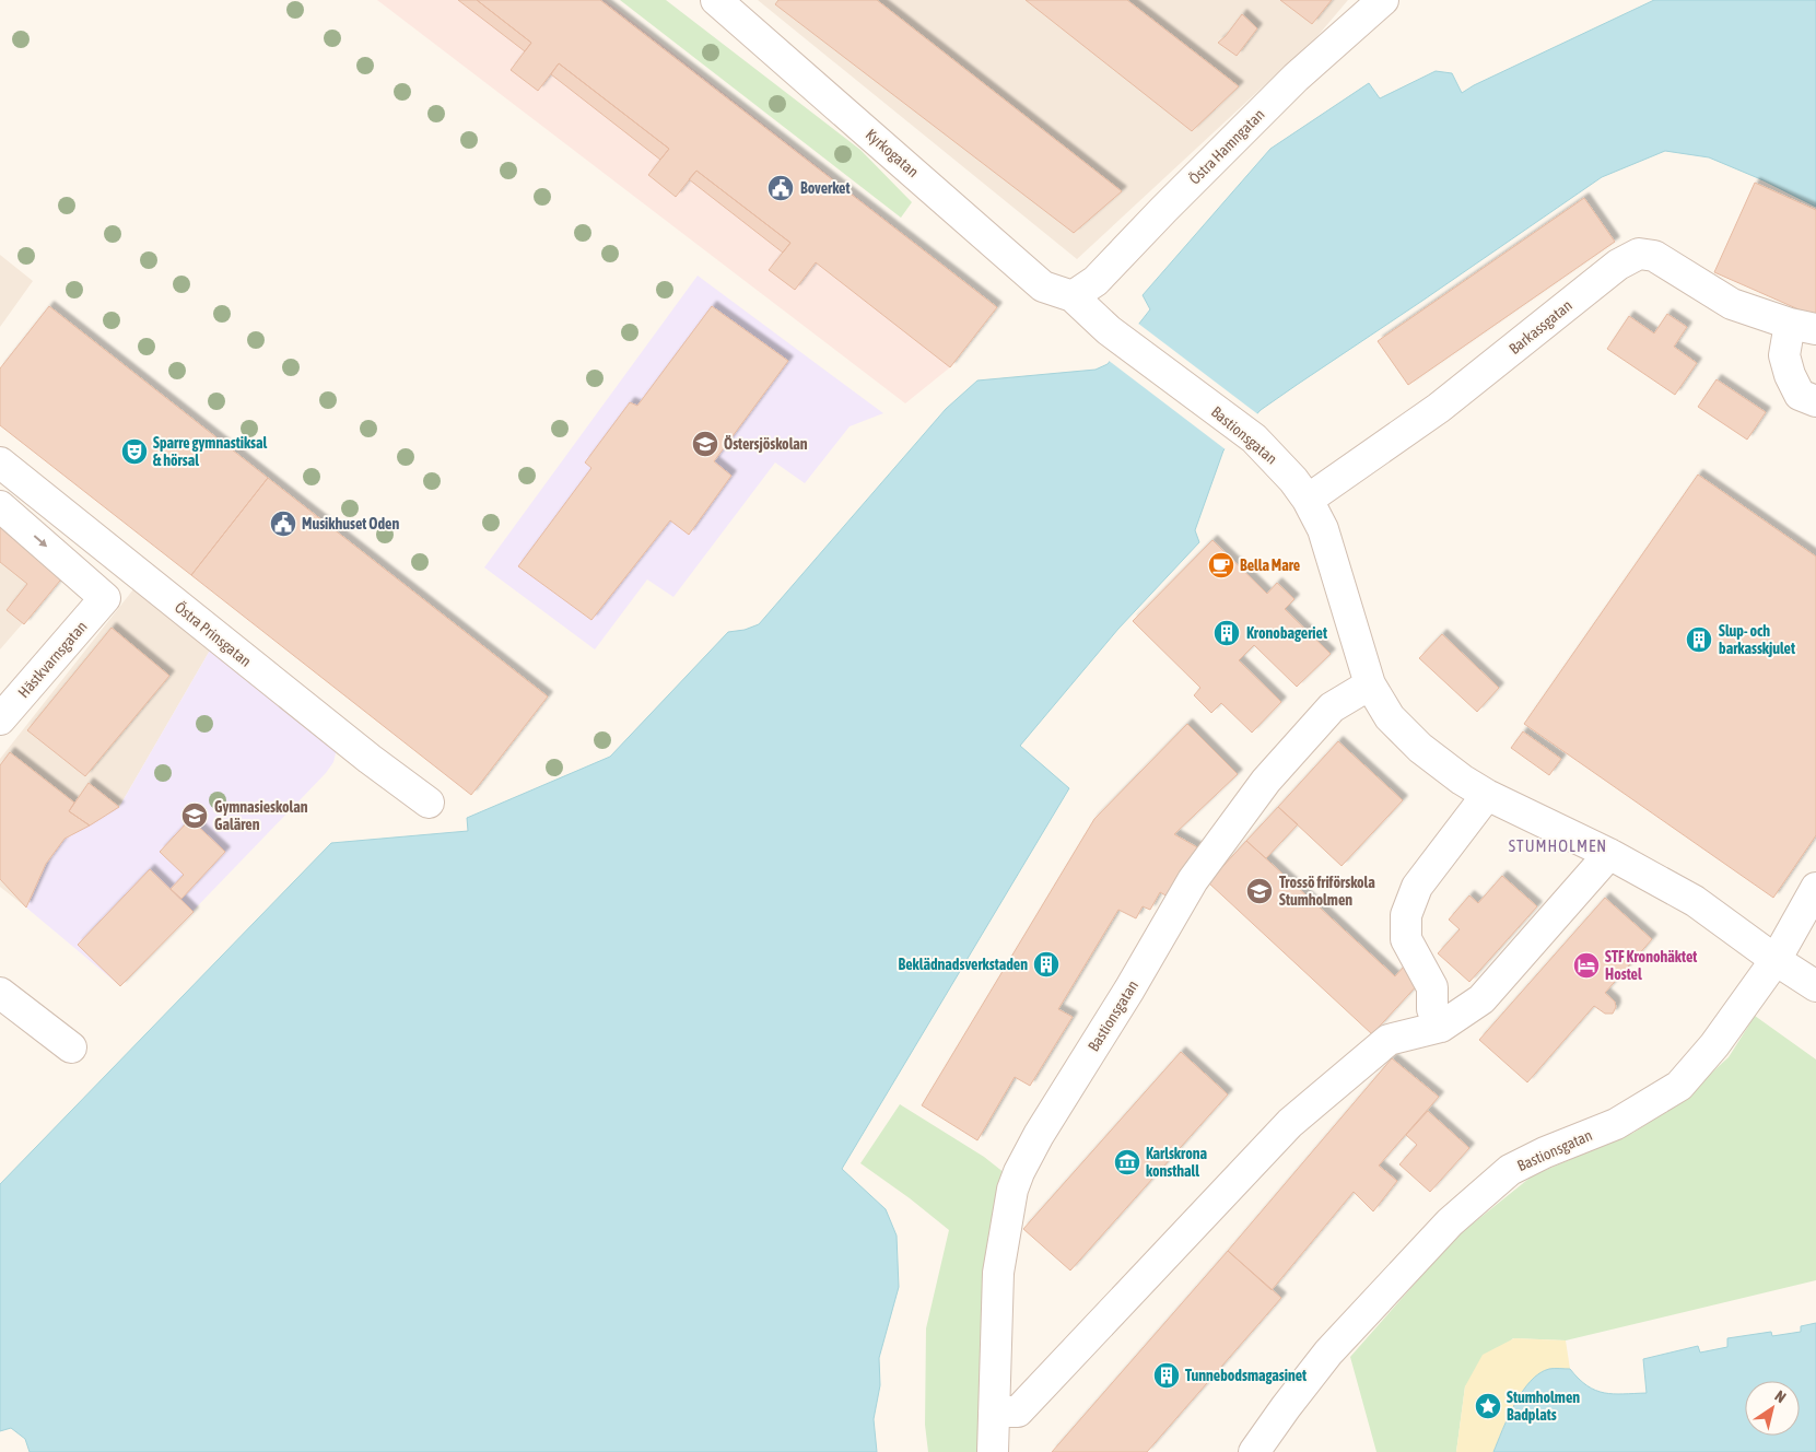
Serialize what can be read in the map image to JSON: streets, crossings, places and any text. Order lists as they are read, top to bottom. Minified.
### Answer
{"streets":{"street":["Östra Hamngatan","Kyrkogatan","Barkassgatan","Bastionsgatan","Östra Prinsgatan","Hästkvarnsgatan"]},"crossings":[["Östra Hamngatan","Kyrkogatan"],["Östra Hamngatan","Bastionsgatan"],["Kyrkogatan","Bastionsgatan"],["Barkassgatan","Bastionsgatan"]],"districts":["STUMHOLMEN"],"places":{"public building":["Boverket","Musikhuset Oden"],"school or university":["Östersjöskolan","Gymnasieskolan Galären","Trossö friförskola Stumholmen"],"theatre":["Sparre gymnastiksal & hörsal"],"cafe":["Bella Mare"],"building":["Kronobageriet","Slup- och barkasskjulet","Beklädnadsverkstaden","Tunnebodsmagasinet"],"hotel":["STF Kronohäktet Hostel"],"museum":["Karlskrona konsthall"],"place":["Stumholmen Badplats"]},"north":"top right"}
